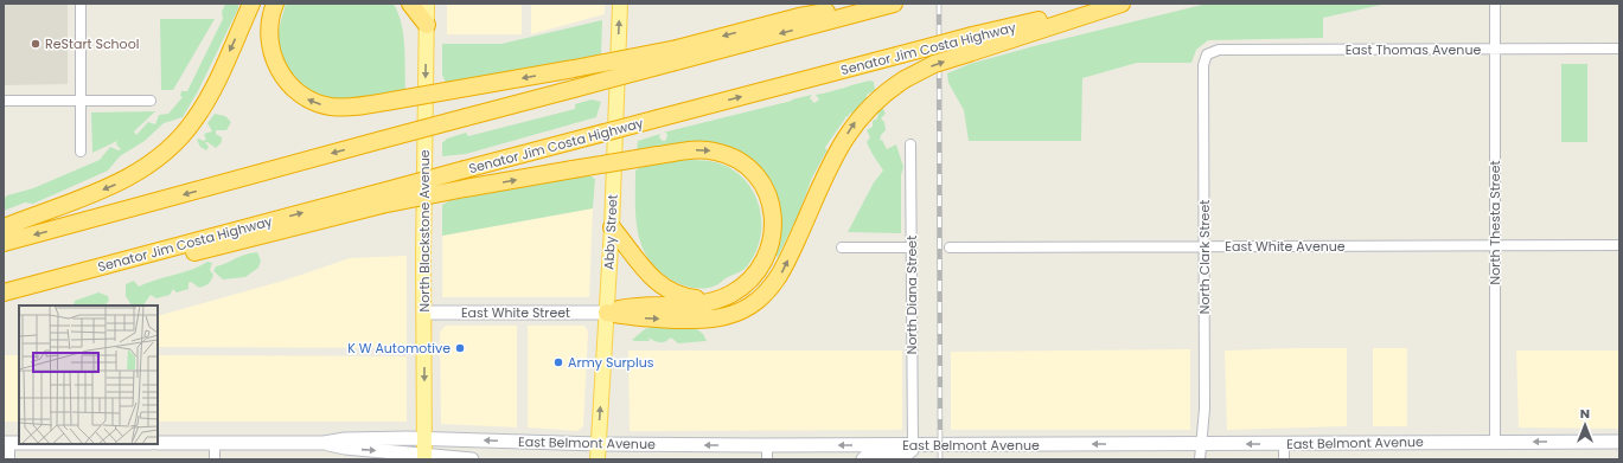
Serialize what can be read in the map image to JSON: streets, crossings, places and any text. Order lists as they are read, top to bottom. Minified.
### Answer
{"streets":{"highway":["Senator Jim Costa Highway"],"main road":["North Blackstone Avenue","Abby Street","East White Street","East Belmont Avenue"],"street":["East Thomas Avenue","North Thesta Street","East White Avenue","North Clark Street","North Diana Street"]},"crossings":[["East Thomas Avenue","North Thesta Street"],["East Thomas Avenue","North Clark Street"],["North Thesta Street","East White Avenue"],["North Thesta Street","East Belmont Avenue"],["North Blackstone Avenue","East White Street"],["North Blackstone Avenue","East Belmont Avenue"],["Abby Street","East White Street"],["Abby Street","East Belmont Avenue"],["East White Avenue","North Clark Street"],["North Clark Street","East Belmont Avenue"],["North Diana Street","East Belmont Avenue"]],"one_way":["North Blackstone Avenue","Abby Street","East Belmont Avenue"],"places":["ReStart School","K W Automotive","Army Surplus"],"north":"top"}
